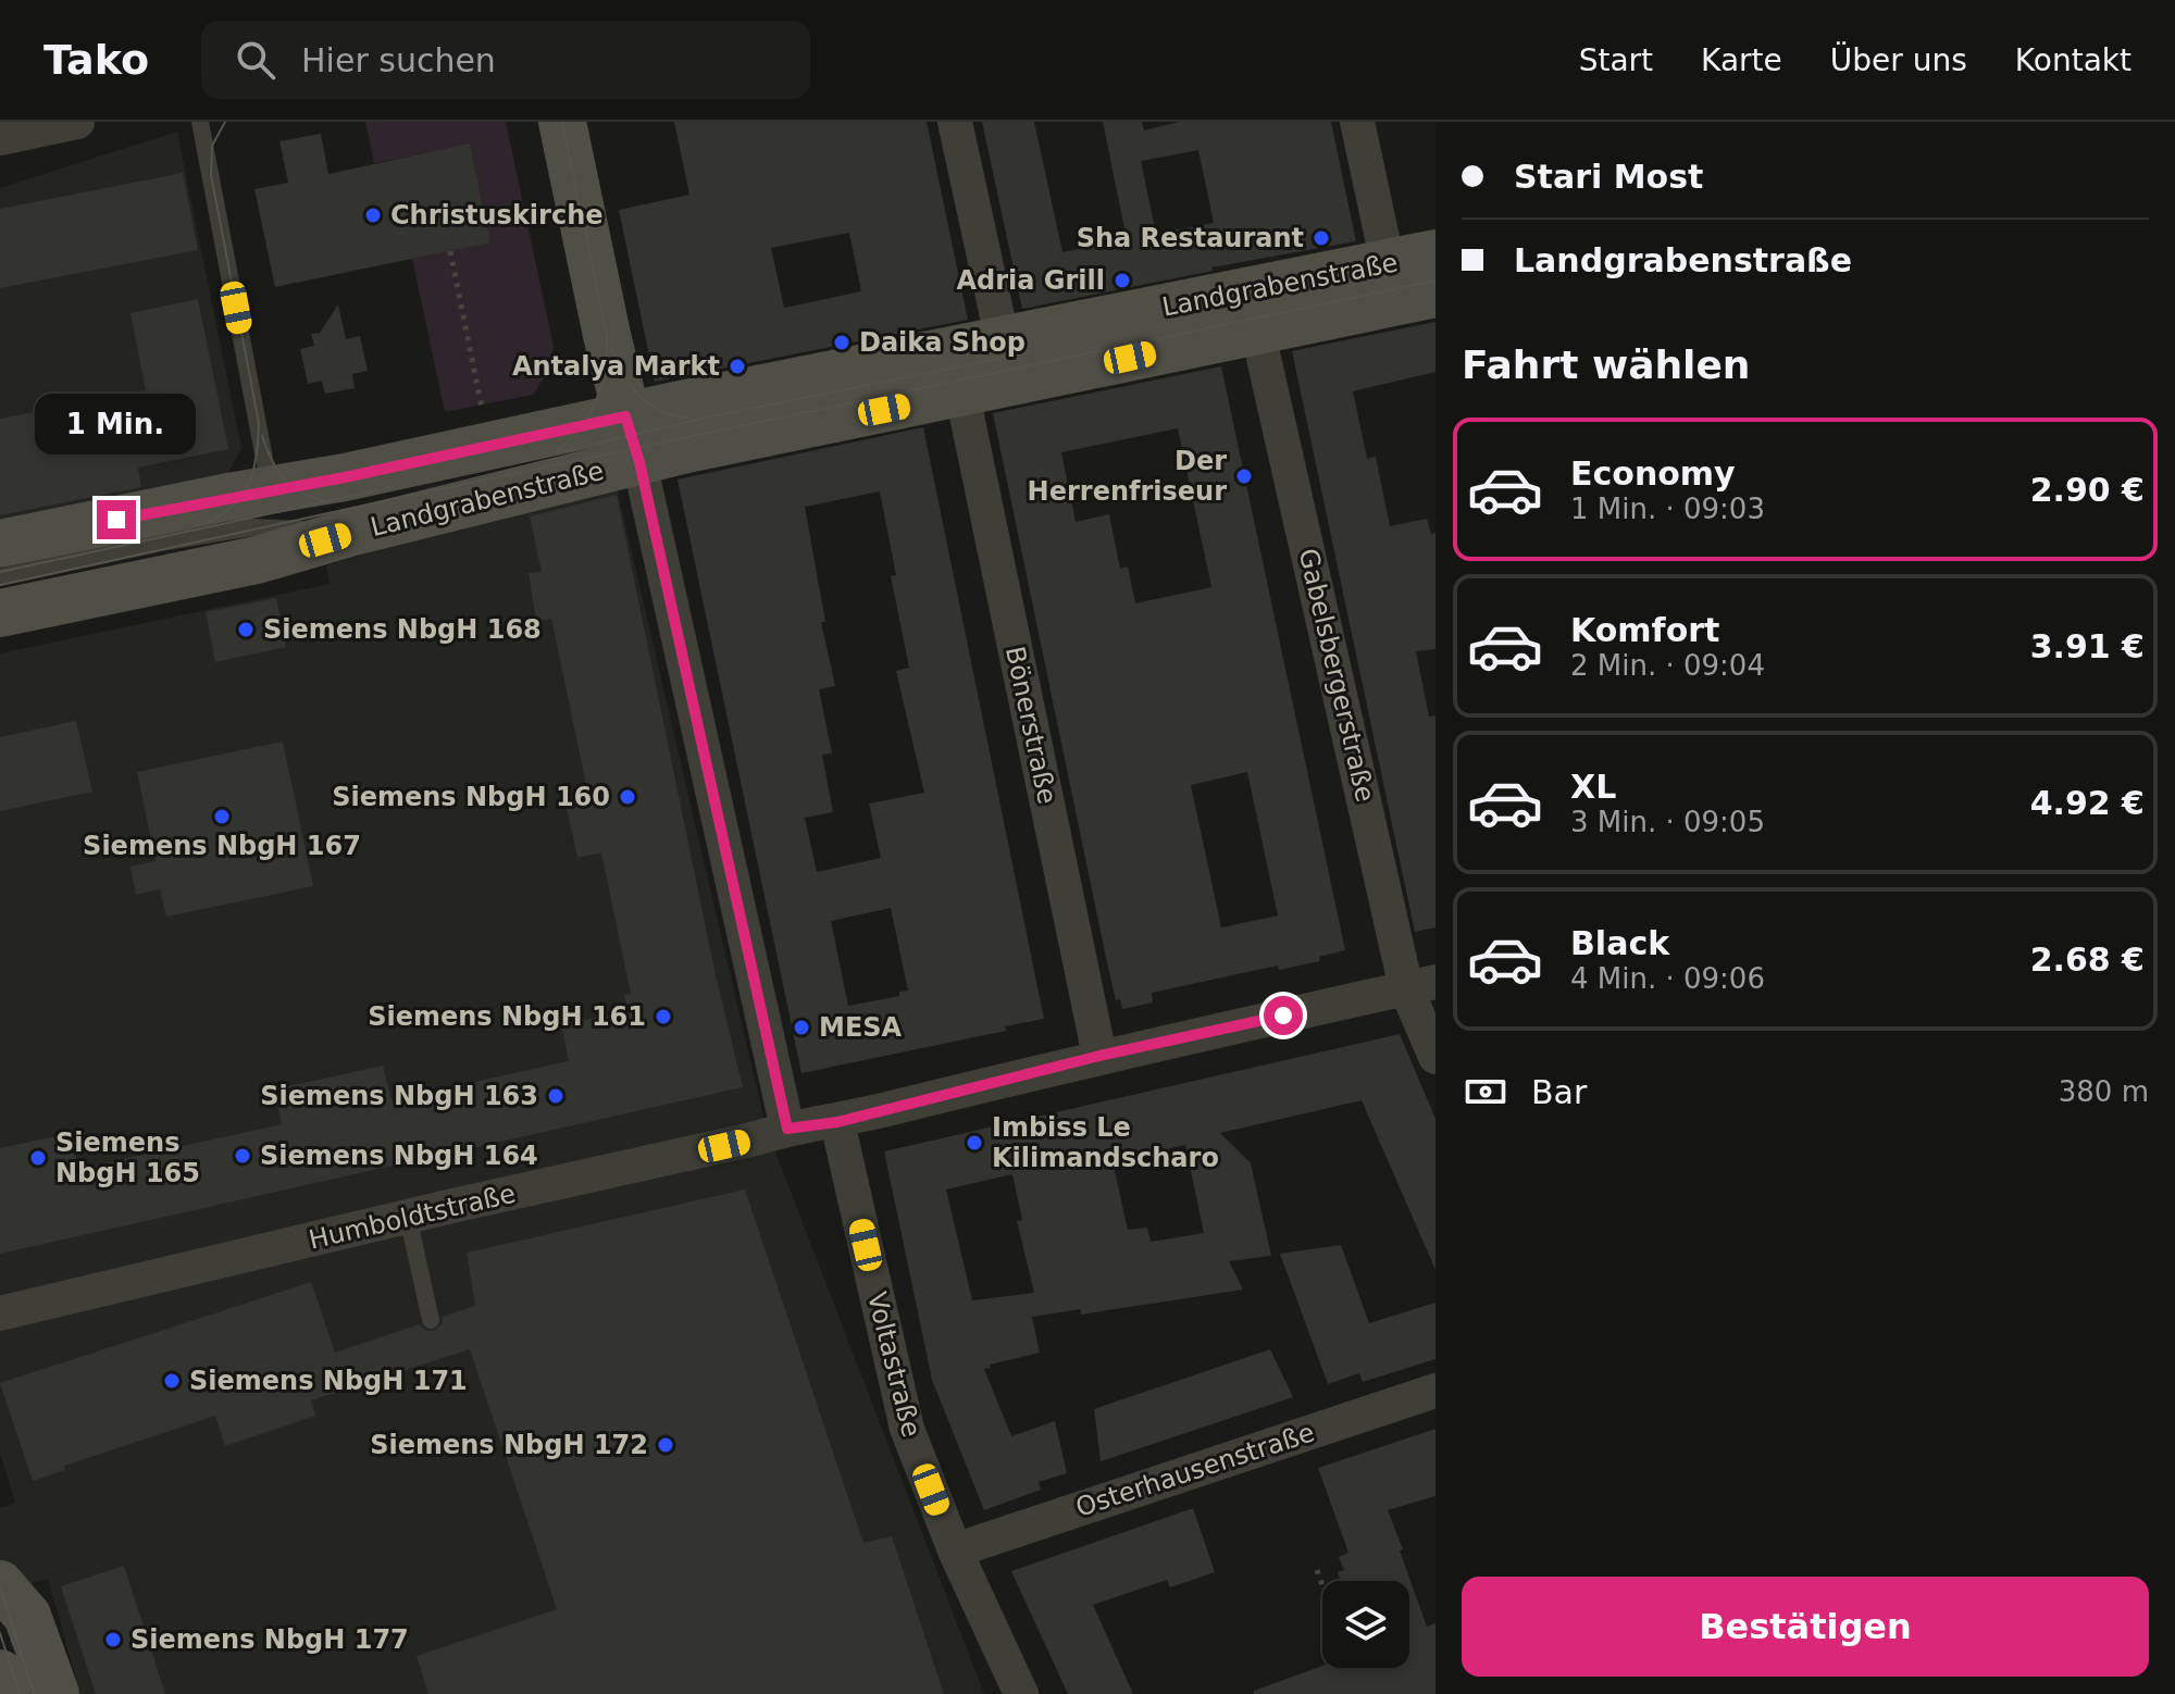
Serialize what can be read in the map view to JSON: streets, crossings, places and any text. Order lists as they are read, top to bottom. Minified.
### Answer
{"streets":{"main road":["Landgrabenstraße"],"street":["Gabelsbergerstraße","Bönerstraße","Humboldtstraße","Voltastraße","Osterhausenstraße"]},"crossings":[["Landgrabenstraße","Gabelsbergerstraße"],["Landgrabenstraße","Bönerstraße"],["Gabelsbergerstraße","Humboldtstraße"],["Bönerstraße","Humboldtstraße"],["Humboldtstraße","Voltastraße"],["Voltastraße","Osterhausenstraße"]],"places":["Christuskirche","Sha Restaurant","Adria Grill","Daika Shop","Antalya Markt","Der Herrenfriseur","Siemens NbgH 168","Siemens NbgH 160","Siemens NbgH 167","Siemens NbgH 161","MESA","Siemens NbgH 163","Imbiss Le Kilimandscharo","Siemens NbgH 164","Siemens NbgH 165","Siemens NbgH 171","Siemens NbgH 172","Siemens NbgH 177"],"page":{"header":"Tako","search":"Hier suchen","nav":["Start","Karte","Über uns","Kontakt"],"banner":["Stari Most","Landgrabenstraße"],"heading":"Fahrt wählen","bubble":"1 Min.","list":[{"name":"Economy","note":"1 Min. · 09:03","value":"2.90 €"},{"name":"Komfort","note":"2 Min. · 09:04","value":"3.91 €"},{"name":"XL","note":"3 Min. · 09:05","value":"4.92 €"},{"name":"Black","note":"4 Min. · 09:06","value":"2.68 €"}],"pay":["Bar","380 m"],"buttons":"Bestätigen"}}
